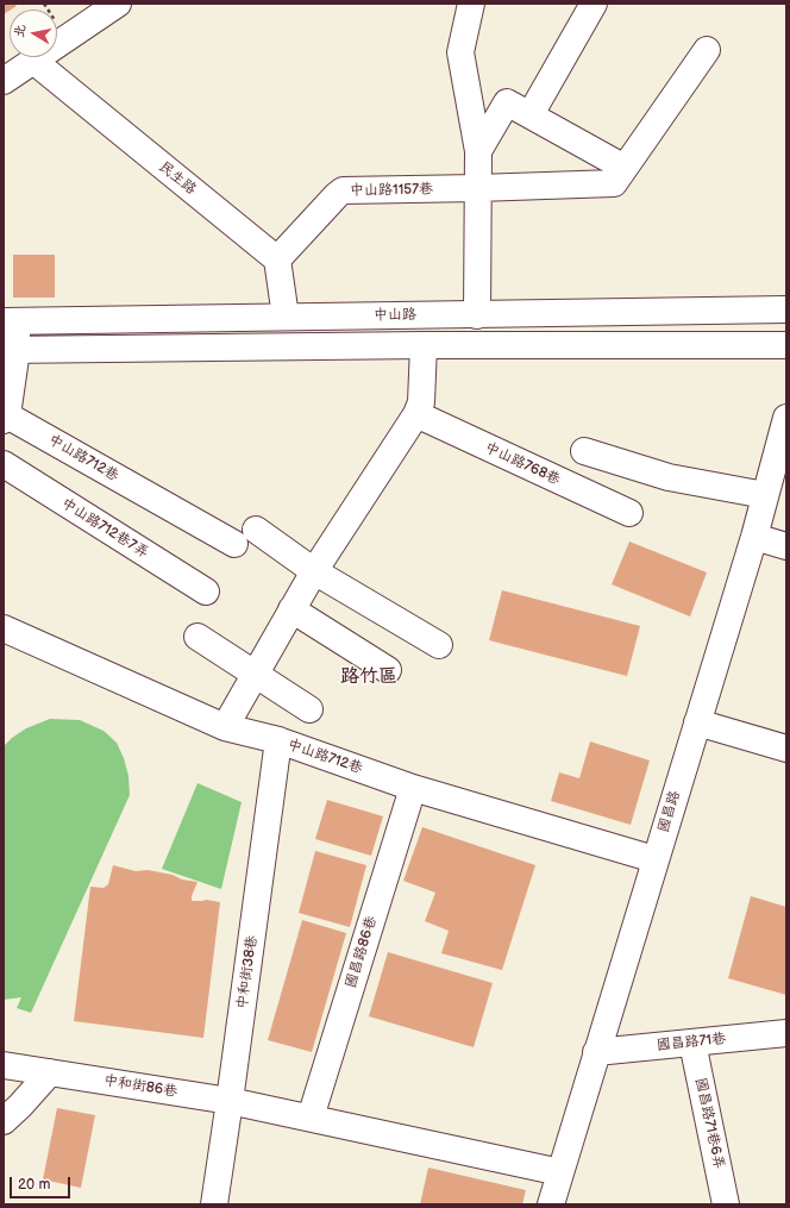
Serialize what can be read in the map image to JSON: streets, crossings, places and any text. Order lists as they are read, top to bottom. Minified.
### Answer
{"streets":{"street":["民生路","中山路1157巷","中山路","中山路712巷","中山路768巷","中山路712巷7弄","國昌路","國昌路86巷","中和街38巷","國昌路71巷","中和街86巷","國昌路71巷6弄"]},"crossings":[["民生路","中山路1157巷"],["中山路","中山路712巷"],["中山路712巷","國昌路"],["中山路712巷","國昌路86巷"],["中山路712巷","中和街38巷"],["國昌路","國昌路71巷"],["中和街38巷","中和街86巷"],["國昌路71巷","國昌路71巷6弄"]],"districts":["路竹區"],"scale_bar":"20 m","north":"left"}
